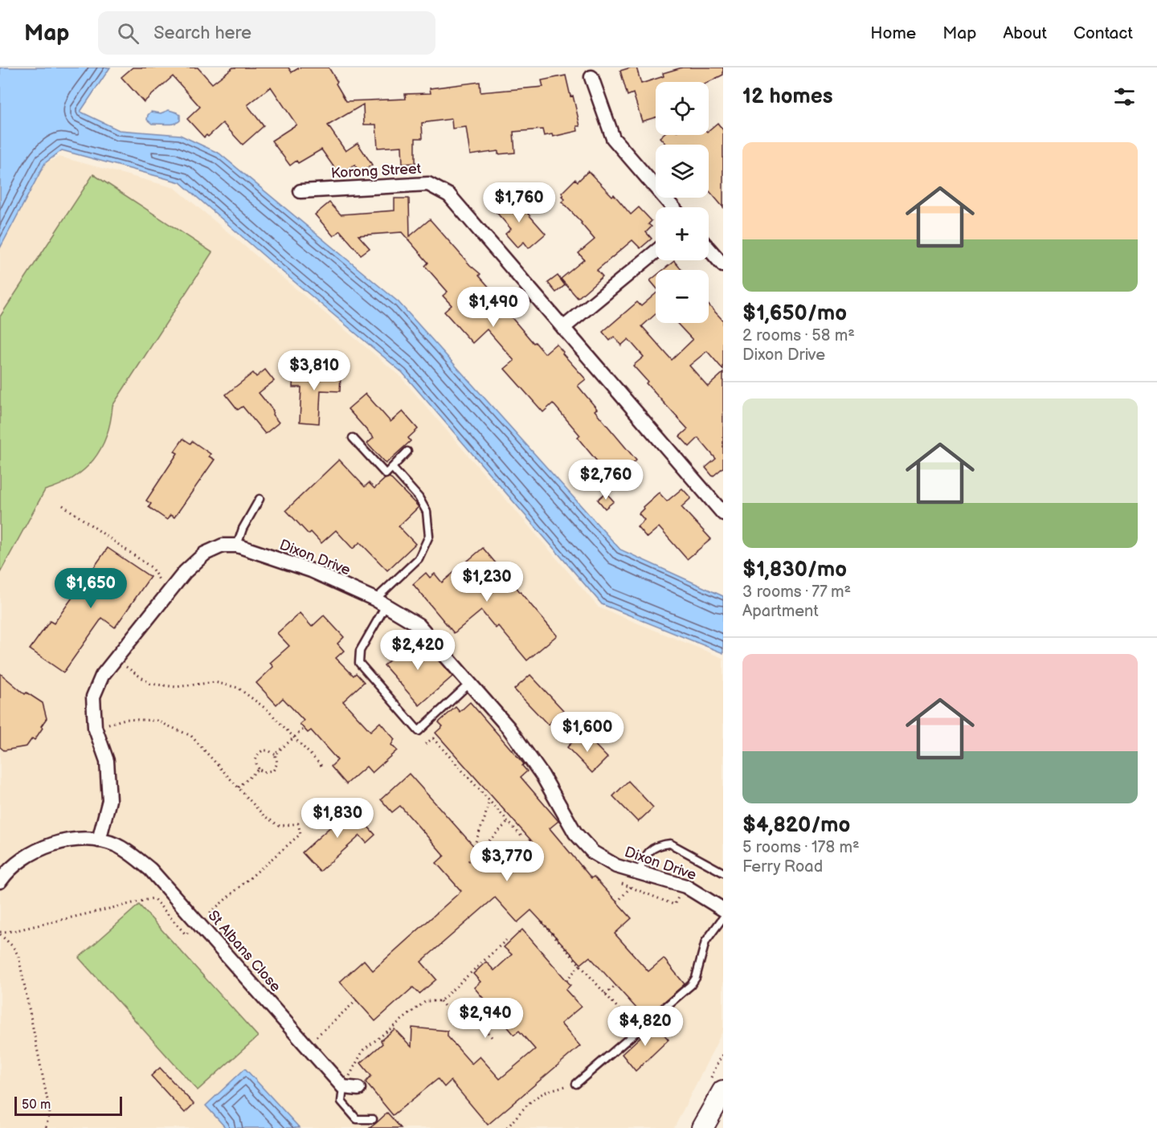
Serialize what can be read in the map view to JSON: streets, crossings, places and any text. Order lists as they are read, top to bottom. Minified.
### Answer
{"streets":{"street":["Korong Street","Dixon Drive","St Albans Close"]},"crossings":[["Dixon Drive","St Albans Close"]],"scale_bar":"50 m","page":{"header":"Map","search":"Search here","nav":["Home","Map","About","Contact"],"heading":"12 homes","map_buttons":["+","−"],"list":[{"name":"$1,650/mo","note":"2 rooms · 58 m² · Dixon Drive"},{"name":"$1,830/mo","note":"3 rooms · 77 m² · Apartment"},{"name":"$4,820/mo","note":"5 rooms · 178 m² · Ferry Road"}],"price":["$1,760","$1,490","$3,810","$2,760","$1,230","$1,650","$2,420","$1,600","$1,830","$3,770","$2,940","$4,820"],"scale":"50 m"}}
